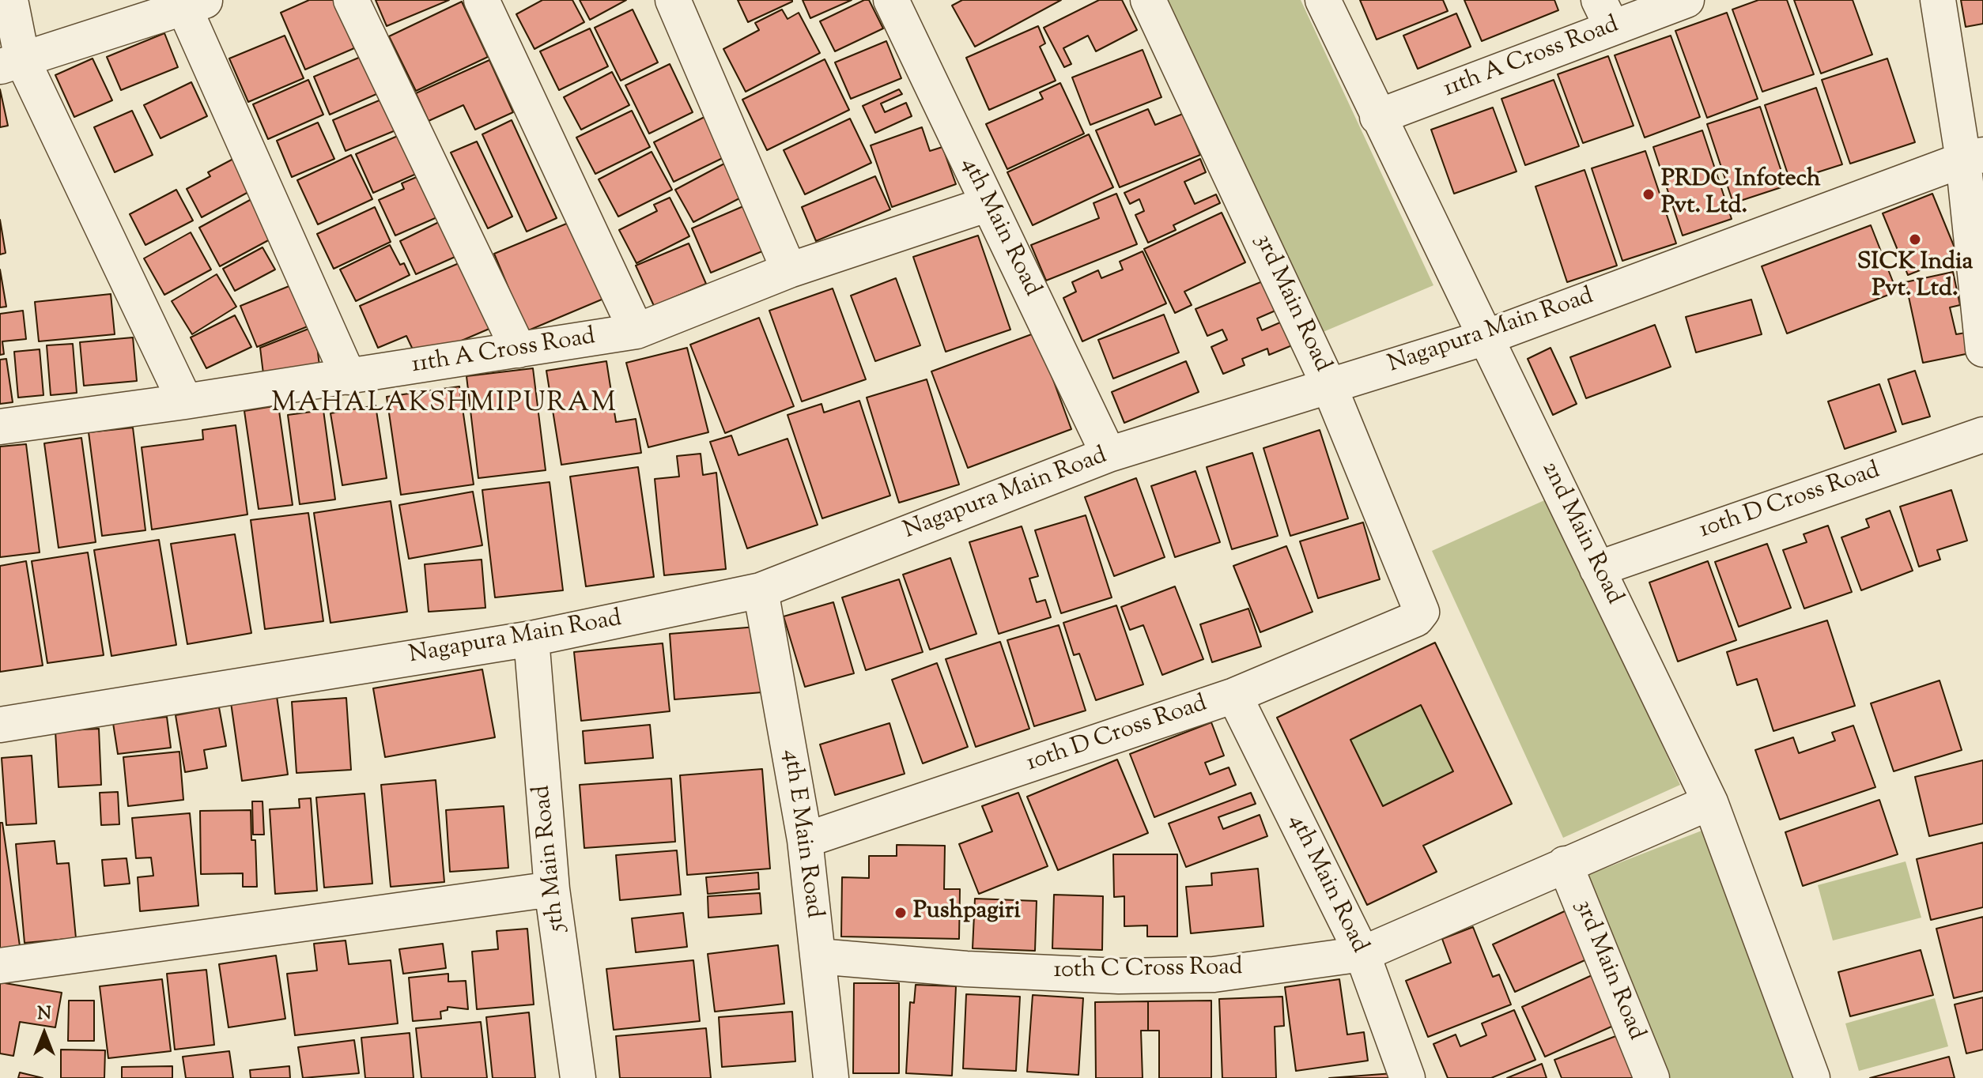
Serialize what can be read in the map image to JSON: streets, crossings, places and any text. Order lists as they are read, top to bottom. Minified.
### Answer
{"streets":{"street":["11th A Cross Road","4th Main Road","3rd Main Road","Nagapura Main Road","10th D Cross Road","2nd Main Road","4th E Main Road","5th Main Road","10th C Cross Road"]},"crossings":[["11th A Cross Road","4th Main Road"],["11th A Cross Road","2nd Main Road"],["4th Main Road","Nagapura Main Road"],["4th Main Road","10th D Cross Road"],["4th Main Road","10th C Cross Road"],["3rd Main Road","Nagapura Main Road"],["3rd Main Road","10th D Cross Road"],["3rd Main Road","10th C Cross Road"],["Nagapura Main Road","2nd Main Road"],["Nagapura Main Road","4th E Main Road"],["Nagapura Main Road","5th Main Road"],["10th D Cross Road","2nd Main Road"],["10th D Cross Road","4th E Main Road"],["2nd Main Road","10th C Cross Road"],["4th E Main Road","10th C Cross Road"]],"districts":["MAHALAKSHMIPURAM"],"places":["PRDC Infotech Pvt. Ltd.","SICK India Pvt. Ltd.","Pushpagiri"],"north":"top"}
